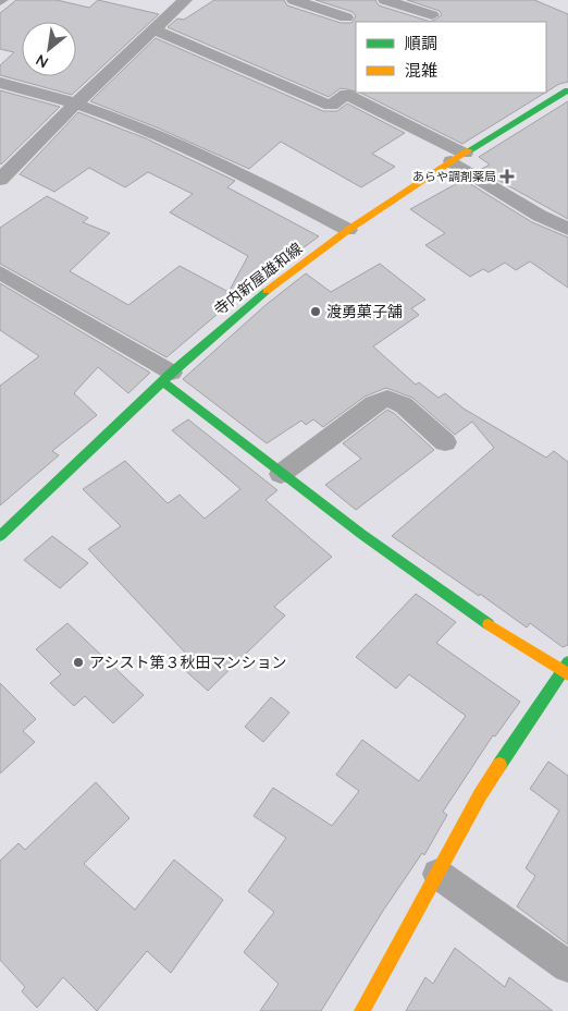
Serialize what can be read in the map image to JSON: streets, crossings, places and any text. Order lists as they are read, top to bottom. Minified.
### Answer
{"streets":{"main road":["寺内新屋雄和線"]},"places":{"health":["あらや調剤薬局"],"other":["渡勇菓子舗","アシスト第３秋田マンション"]},"legend":["順調","混雑"],"north":"bottom left"}
